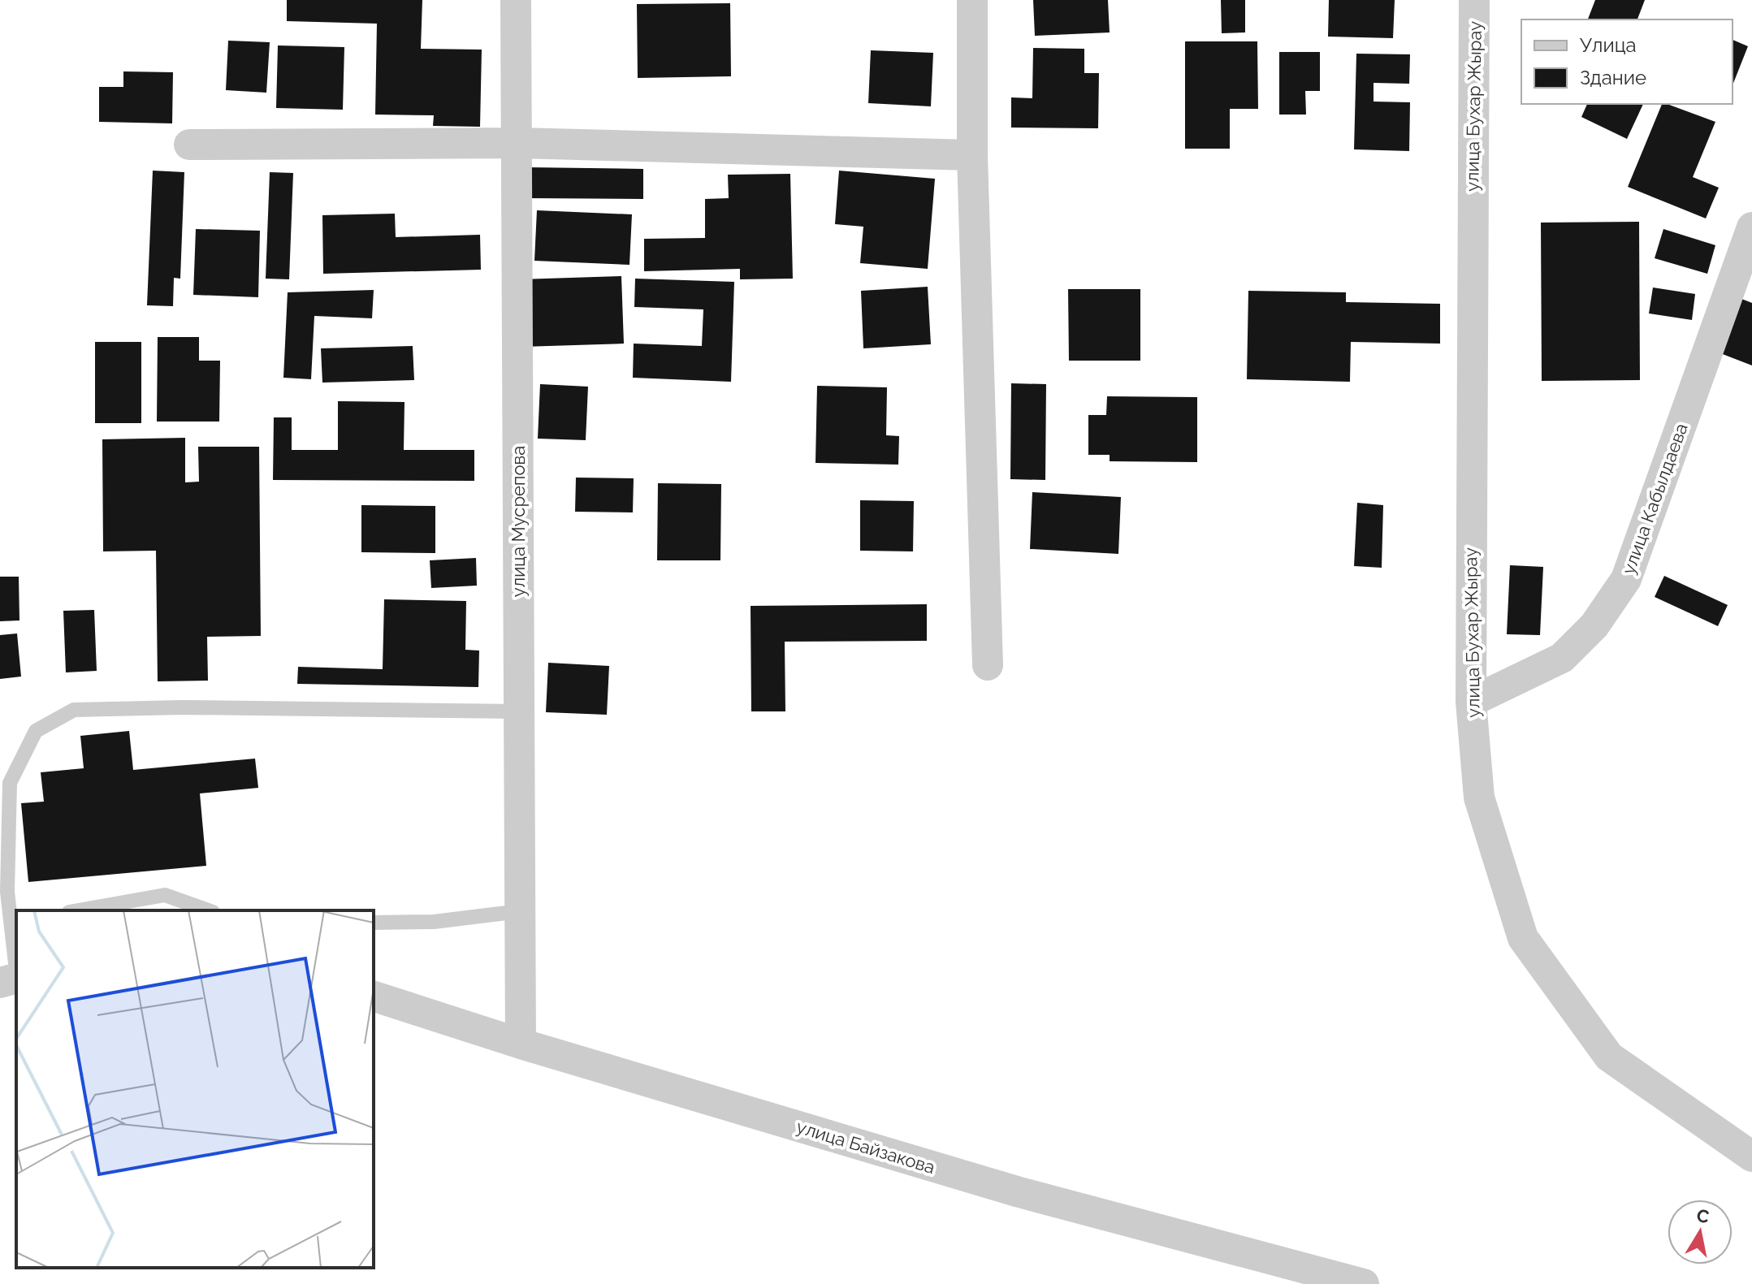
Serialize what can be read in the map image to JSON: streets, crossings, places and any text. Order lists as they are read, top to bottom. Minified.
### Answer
{"streets":{"street":["улица Бухар Жырау","улица Кабылдаева","улица Мусрепова","улица Байзакова"]},"crossings":[["улица Бухар Жырау","улица Кабылдаева"],["улица Мусрепова","улица Байзакова"]],"legend":["Улица","Здание"],"north":"top"}
